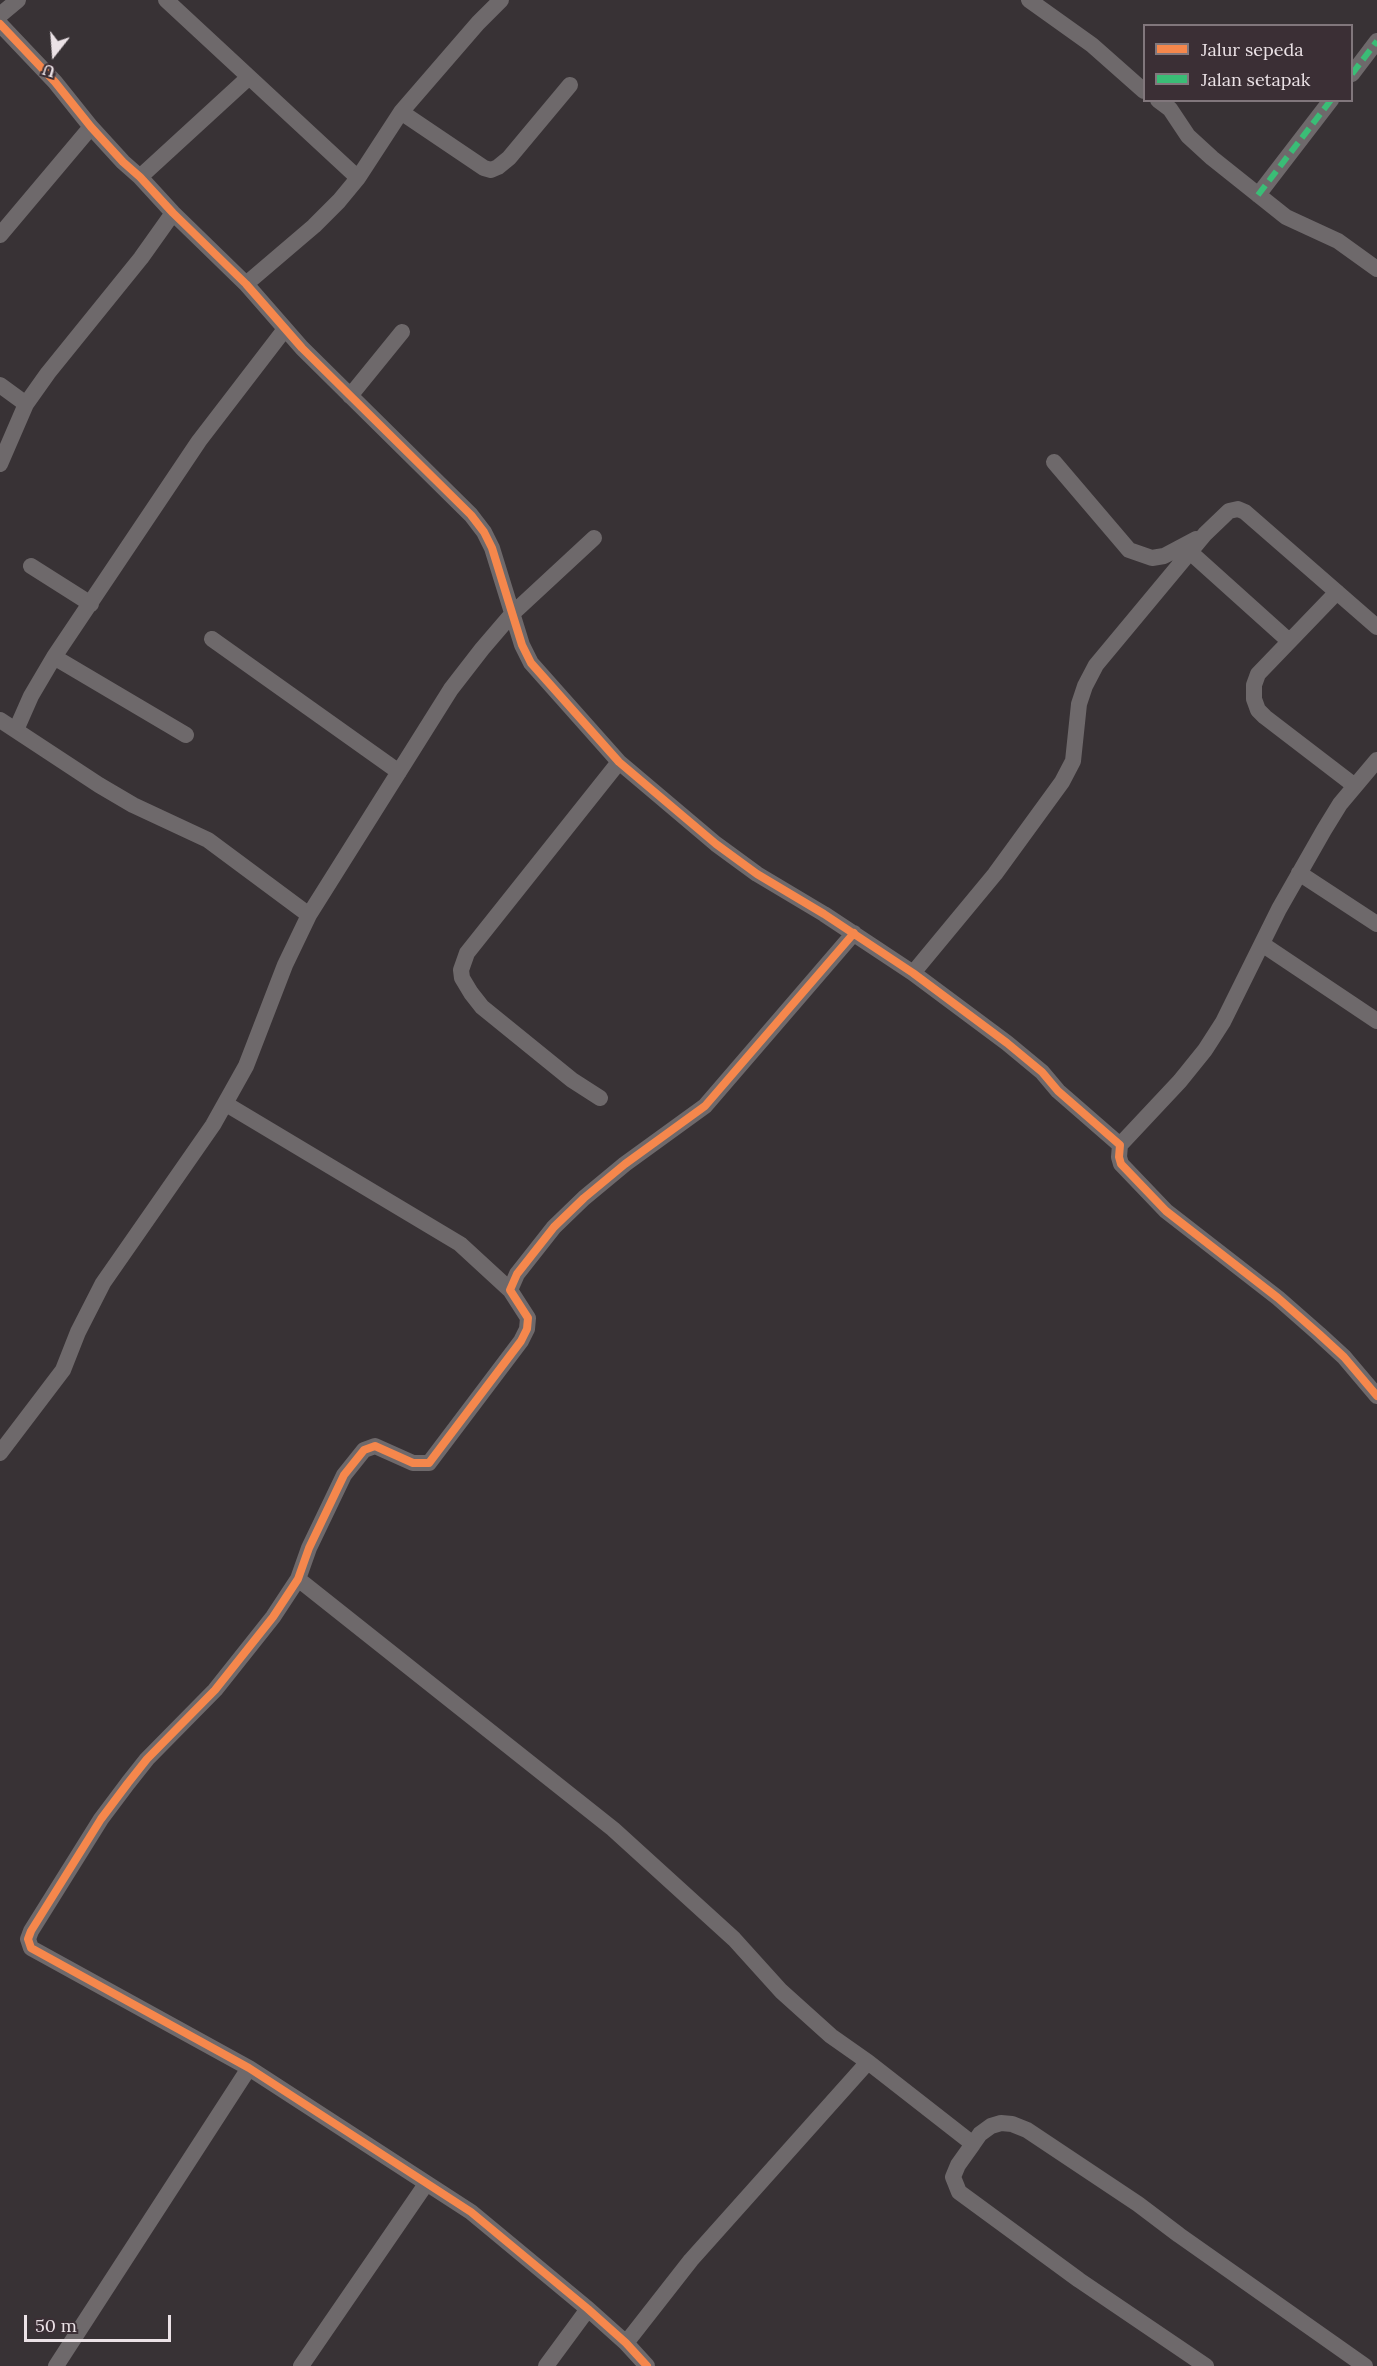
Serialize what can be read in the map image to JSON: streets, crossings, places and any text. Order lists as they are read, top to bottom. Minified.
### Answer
{"legend":["Jalur sepeda","Jalan setapak"],"scale_bar":"50 m","north":"bottom"}
